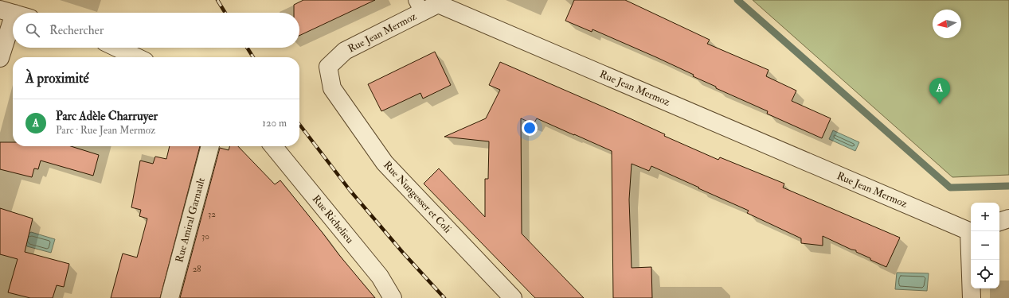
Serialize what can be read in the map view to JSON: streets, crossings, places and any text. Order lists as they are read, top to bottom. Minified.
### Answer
{"streets":{"street":["Rue Jean Mermoz","Rue Nungesser et Coli","Rue Richelieu","Rue Amiral Garnault"]},"crossings":[["Rue Jean Mermoz","Rue Nungesser et Coli"]],"house_numbers":["32","30","28"],"north":"left","page":{"search":"Rechercher","heading":"À proximité","pins":"A","list":[{"mark":"A","name":"Parc Adèle Charruyer","note":"Parc · Rue Jean Mermoz","value":"120 m"}],"map_buttons":["+","−"]}}
